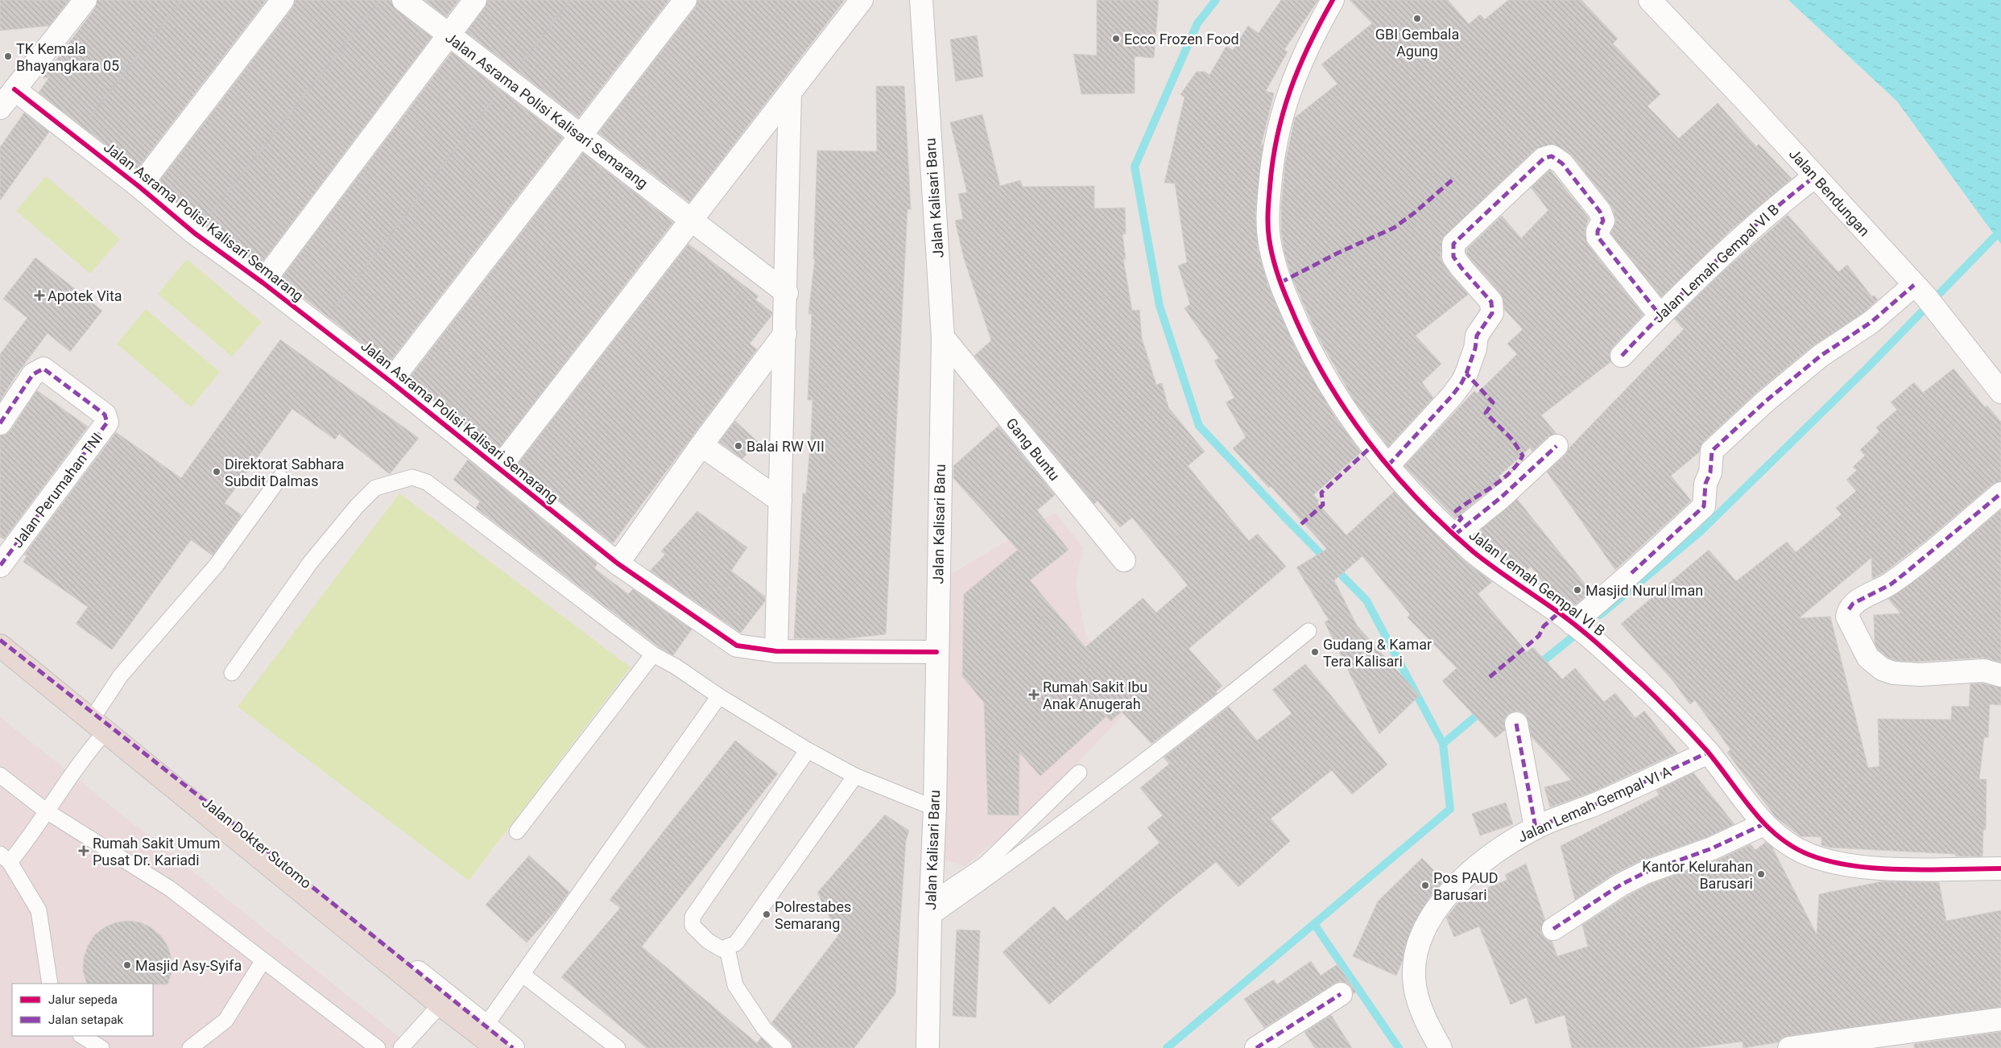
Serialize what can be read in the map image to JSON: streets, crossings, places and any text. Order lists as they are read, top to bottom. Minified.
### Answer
{"streets":{"highway":["Jalan Dokter Sutomo"],"street":["Jalan Asrama Polisi Kalisari Semarang","Jalan Bendungan","Jalan Kalisari Baru","Jalan Lemah Gempal VI B","Gang Buntu","Jalan Perumahan TNI","Jalan Lemah Gempal VI A"]},"crossings":[["Jalan Asrama Polisi Kalisari Semarang","Jalan Kalisari Baru"],["Jalan Bendungan","Jalan Lemah Gempal VI B"],["Jalan Kalisari Baru","Gang Buntu"],["Jalan Lemah Gempal VI B","Jalan Lemah Gempal VI A"]],"places":{"other":["GBI Gembala Agung","Ecco Frozen Food","TK Kemala Bhayangkara 05","Balai RW VII","Direktorat Sabhara Subdit Dalmas","Masjid Nurul Iman","Gudang & Kamar Tera Kalisari","Kantor Kelurahan Barusari","Pos PAUD Barusari","Polrestabes Semarang","Masjid Asy-Syifa"],"health":["Apotek Vita","Rumah Sakit Ibu Anak Anugerah","Rumah Sakit Umum Pusat Dr. Kariadi"]},"legend":["Jalur sepeda","Jalan setapak"]}
